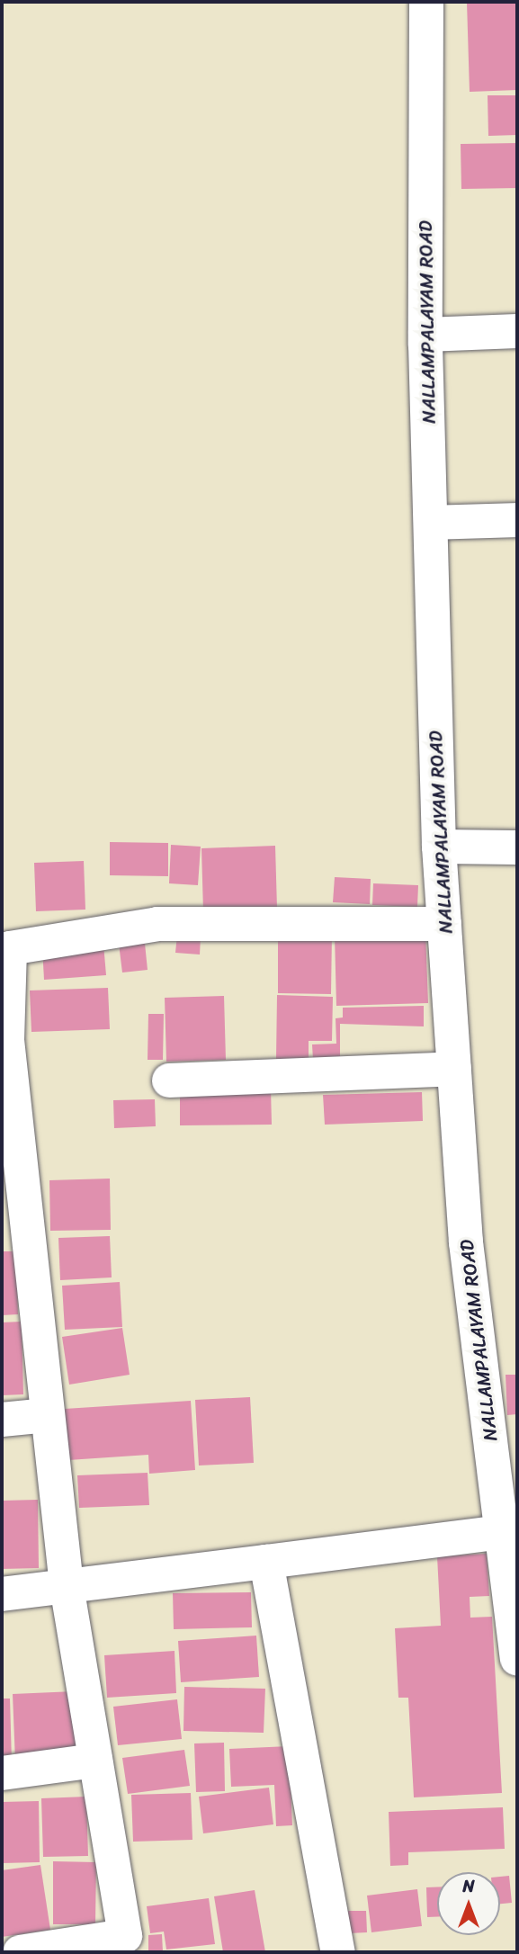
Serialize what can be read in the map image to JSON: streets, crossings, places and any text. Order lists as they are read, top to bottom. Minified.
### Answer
{"streets":{"street":["NALLAMPALAYAM ROAD"]},"north":"top"}
